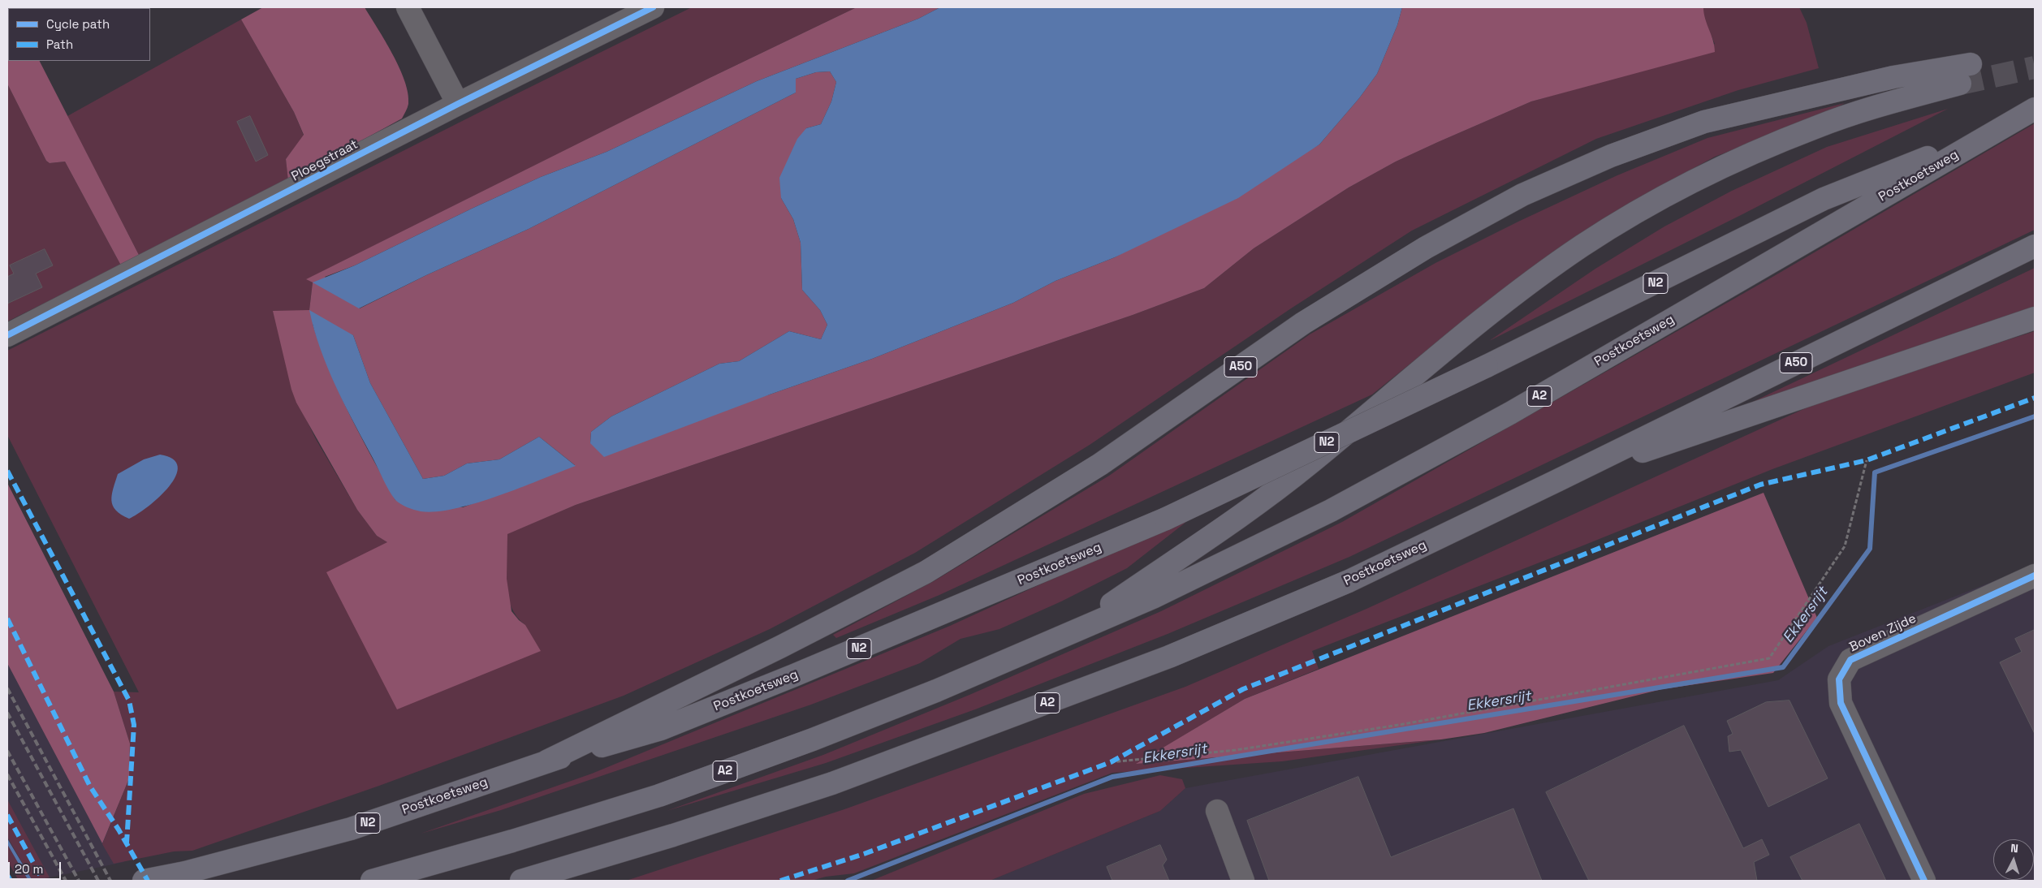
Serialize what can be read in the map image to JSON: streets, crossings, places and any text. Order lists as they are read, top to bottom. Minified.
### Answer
{"streets":{"highway":["Postkoetsweg","N2","A50","A2"],"street":["Ploegstraat","Boven Zijde"]},"crossings":[["Postkoetsweg","A50"]],"water":["Ekkersrijt"],"legend":["Cycle path","Path"],"scale_bar":"20 m","north":"top"}
